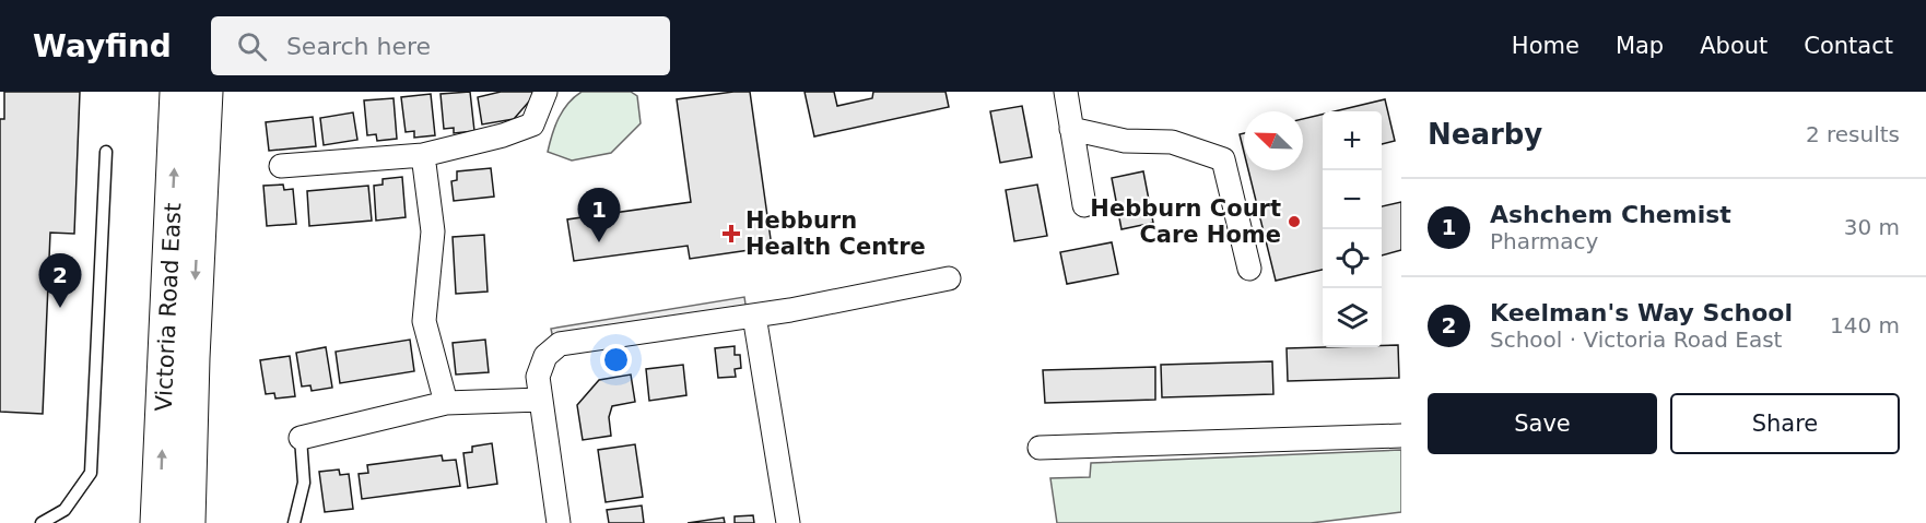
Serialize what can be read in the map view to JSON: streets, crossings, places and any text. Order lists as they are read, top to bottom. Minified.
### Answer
{"streets":{"main road":["Victoria Road East"]},"places":{"other":["Hebburn Court Care Home"],"health":["Hebburn Health Centre"]},"north":"top left","page":{"header":"Wayfind","search":"Search here","nav":["Home","Map","About","Contact"],"heading":["Nearby","2 results"],"map_buttons":["+","−"],"list":[{"mark":"1","name":"Ashchem Chemist","note":"Pharmacy","value":"30 m"},{"mark":"2","name":"Keelman's Way School","note":"School · Victoria Road East","value":"140 m"}],"pins":["1","2"],"buttons":["Save","Share"]}}
